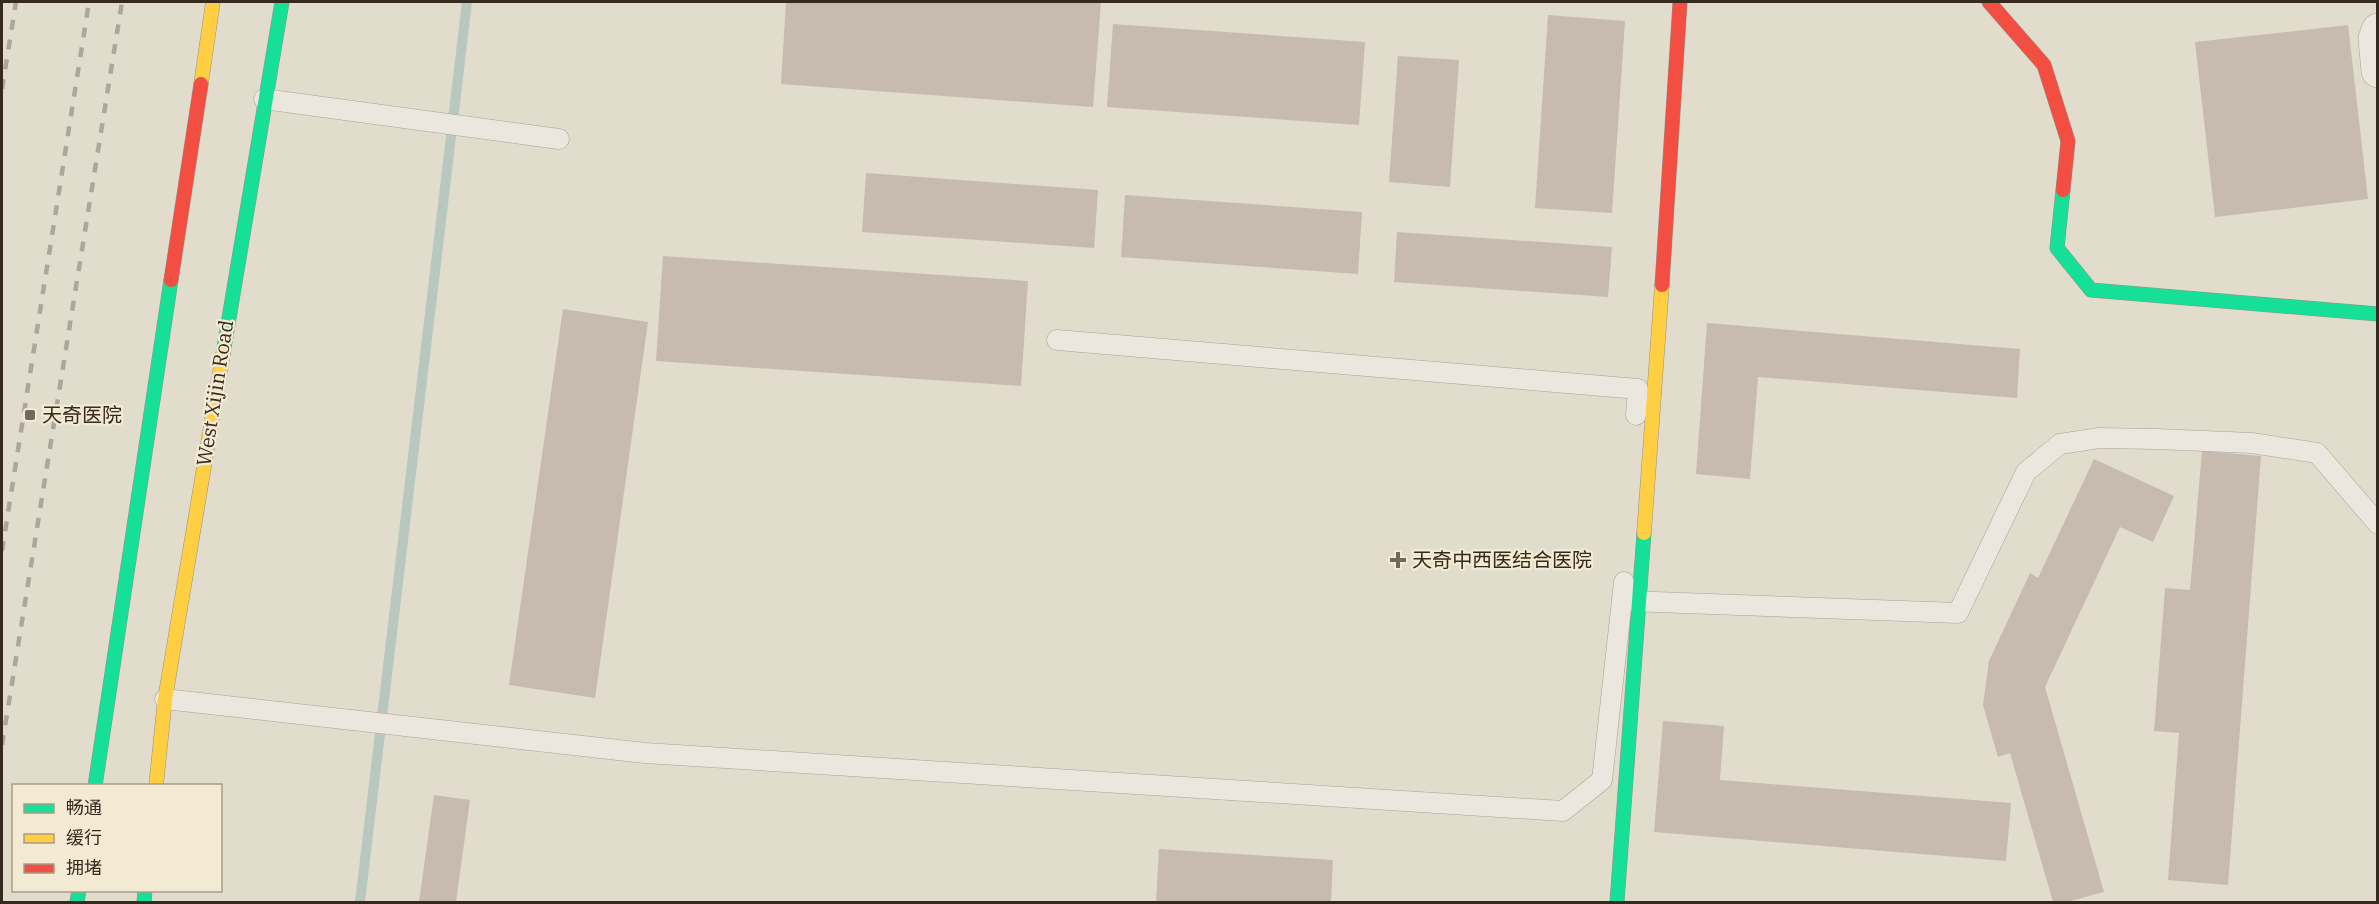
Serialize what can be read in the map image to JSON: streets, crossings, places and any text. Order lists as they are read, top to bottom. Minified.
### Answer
{"streets":{"main road":["West Xijin Road"]},"places":{"transit":["天奇医院"],"health":["天奇中西医结合医院"]},"legend":["畅通","缓行","拥堵"]}
